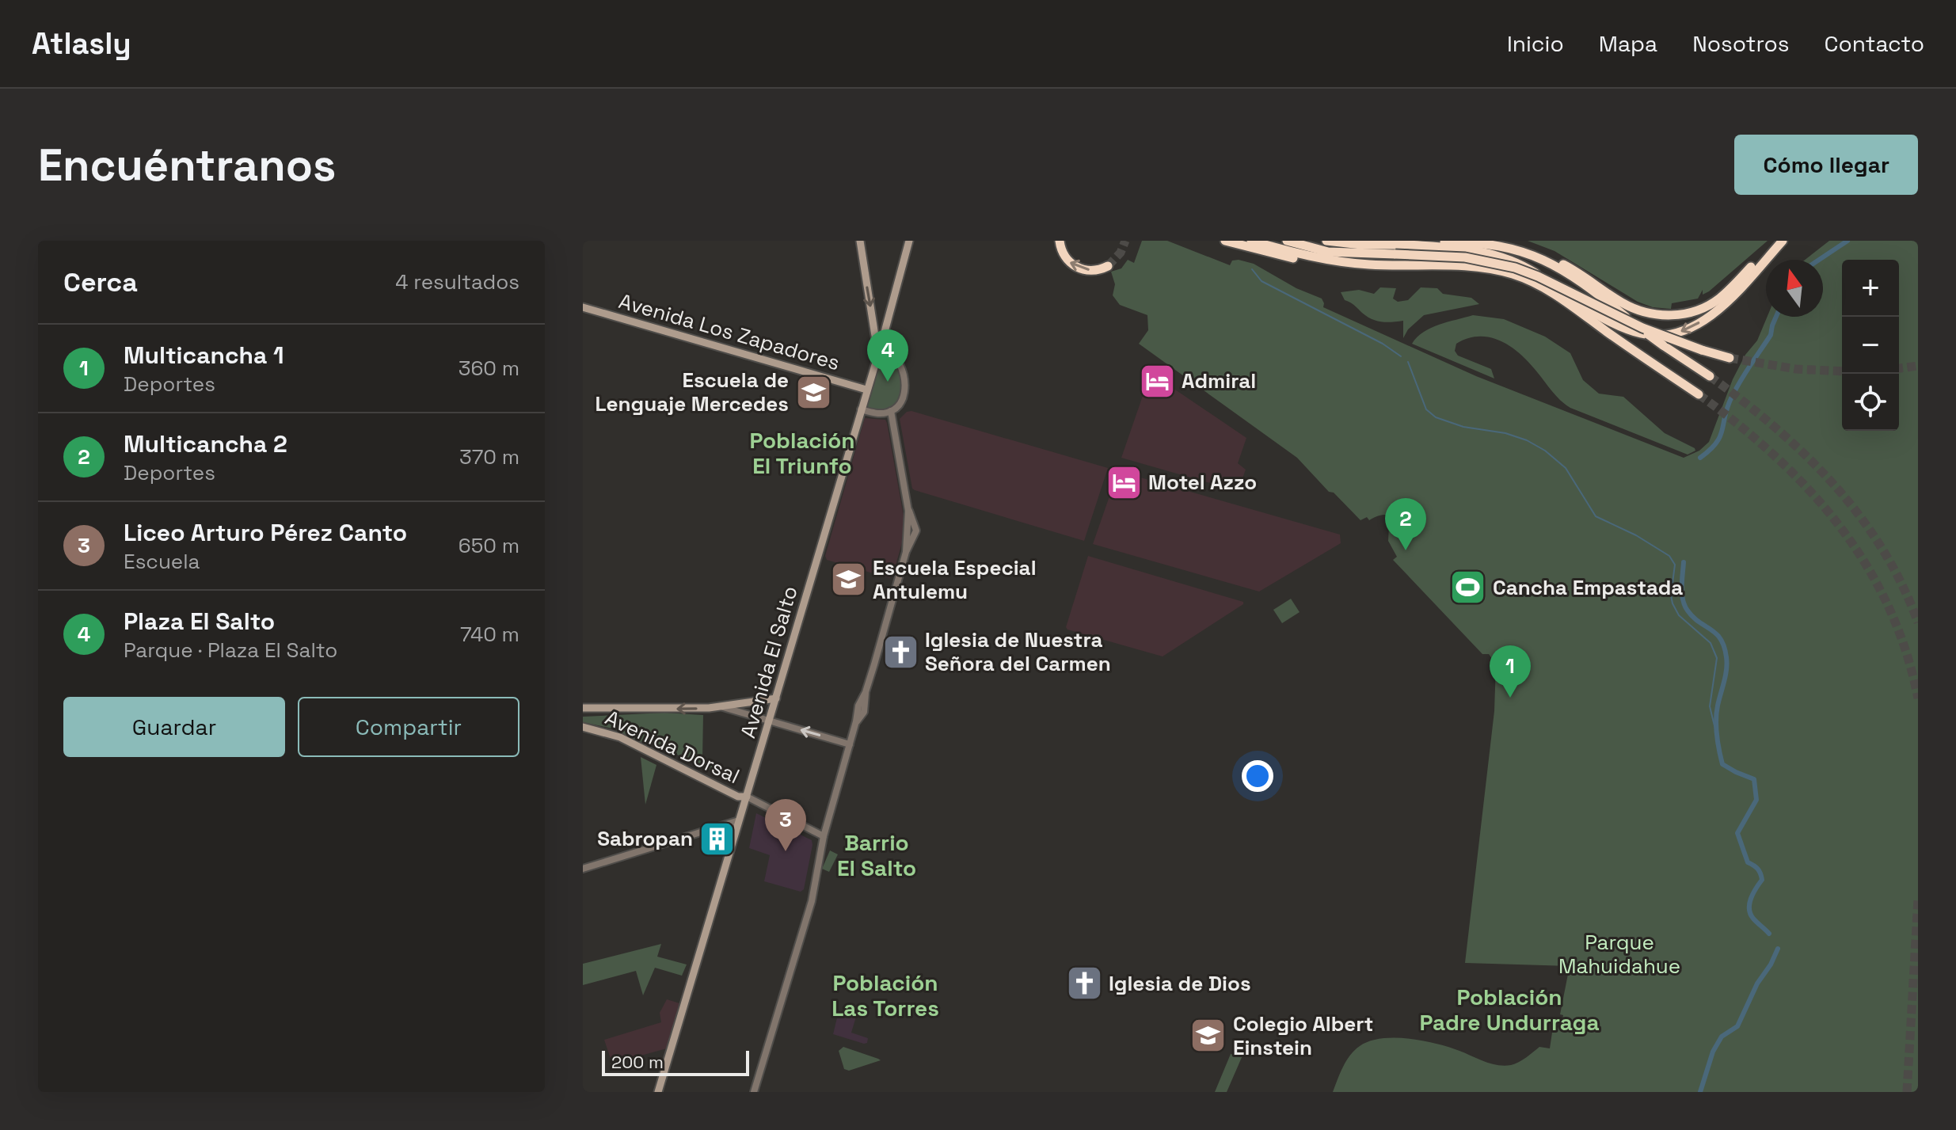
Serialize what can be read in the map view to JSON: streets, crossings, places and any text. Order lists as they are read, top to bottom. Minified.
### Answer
{"streets":{"main road":["Avenida Los Zapadores","Avenida El Salto","Avenida Dorsal"]},"crossings":[["Avenida Los Zapadores","Avenida El Salto"],["Avenida El Salto","Avenida Dorsal"]],"districts":["Población El Triunfo","Barrio El Salto","Población Las Torres","Población Padre Undurraga"],"parks":["Parque Mahuidahue"],"places":{"hotel":["Admiral","Motel Azzo"],"school or university":["Escuela de Lenguaje Mercedes","Escuela Especial Antulemu","Colegio Albert Einstein"],"sports":["Cancha Empastada"],"church":["Iglesia de Nuestra Señora del Carmen","Iglesia de Dios"],"building":["Sabropan"]},"scale_bar":"200 m","north":"top","page":{"header":"Atlasly","nav":["Inicio","Mapa","Nosotros","Contacto"],"buttons":["Cómo llegar",["Guardar","Compartir"]],"title":"Encuéntranos","heading":["Cerca","4 resultados"],"map_buttons":["+","−"],"list":[{"mark":"1","name":"Multicancha 1","note":"Deportes","value":"360 m"},{"mark":"2","name":"Multicancha 2","note":"Deportes","value":"370 m"},{"mark":"3","name":"Liceo Arturo Pérez Canto","note":"Escuela","value":"650 m"},{"mark":"4","name":"Plaza El Salto","note":"Parque · Plaza El Salto","value":"740 m"}],"pins":["4","2","1","3"],"scale":"200 m"}}
